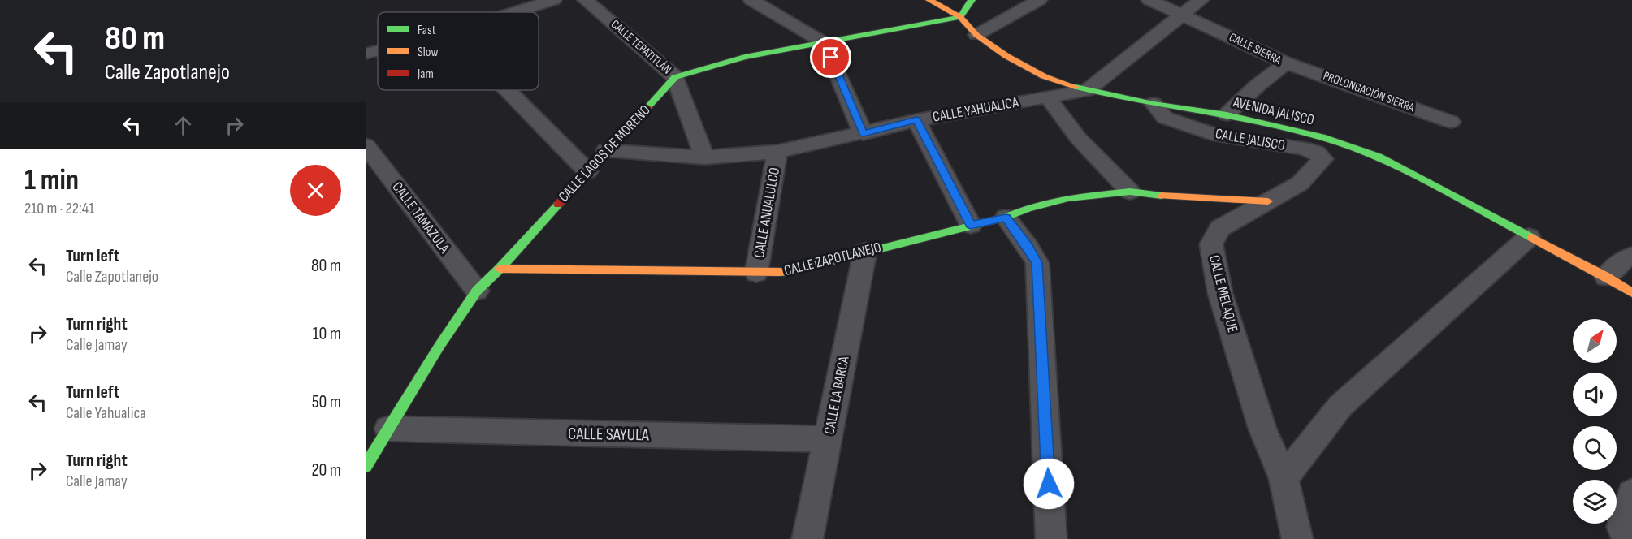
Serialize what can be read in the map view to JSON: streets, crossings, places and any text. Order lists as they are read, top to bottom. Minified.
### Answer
{"streets":{"street":["CALLE TEPATITLÁN","CALLE SIERRA","PROLONGACIÓN SIERRA","CALLE YAHUALICA","AVENIDA JALISCO","CALLE JALISCO","CALLE LAGOS DE MORENO","CALLE ANUALULCO","CALLE TAMAZULA","CALLE ZAPOTLANEJO","CALLE MELAQUE","CALLE LA BARCA","CALLE SAYULA"]},"crossings":[["CALLE TEPATITLÁN","CALLE YAHUALICA"],["CALLE TEPATITLÁN","CALLE LAGOS DE MORENO"],["CALLE SIERRA","PROLONGACIÓN SIERRA"],["CALLE SIERRA","CALLE YAHUALICA"],["CALLE SIERRA","AVENIDA JALISCO"],["CALLE YAHUALICA","AVENIDA JALISCO"],["CALLE YAHUALICA","CALLE LAGOS DE MORENO"],["CALLE YAHUALICA","CALLE ANUALULCO"],["AVENIDA JALISCO","CALLE JALISCO"],["CALLE JALISCO","CALLE MELAQUE"],["CALLE LAGOS DE MORENO","CALLE TAMAZULA"],["CALLE LAGOS DE MORENO","CALLE ZAPOTLANEJO"],["CALLE LAGOS DE MORENO","CALLE SAYULA"],["CALLE ANUALULCO","CALLE ZAPOTLANEJO"],["CALLE ZAPOTLANEJO","CALLE MELAQUE"],["CALLE ZAPOTLANEJO","CALLE LA BARCA"],["CALLE LA BARCA","CALLE SAYULA"]],"legend":["Fast","Slow","Jam"],"north":"top right","page":{"turn":["80 m","Calle Zapotlanejo"],"heading":["1 min","210 m · 22:41"],"list":[{"name":"Turn left","note":"Calle Zapotlanejo","value":"80 m"},{"name":"Turn right","note":"Calle Jamay","value":"10 m"},{"name":"Turn left","note":"Calle Yahualica","value":"50 m"},{"name":"Turn right","note":"Calle Jamay","value":"20 m"}]}}
